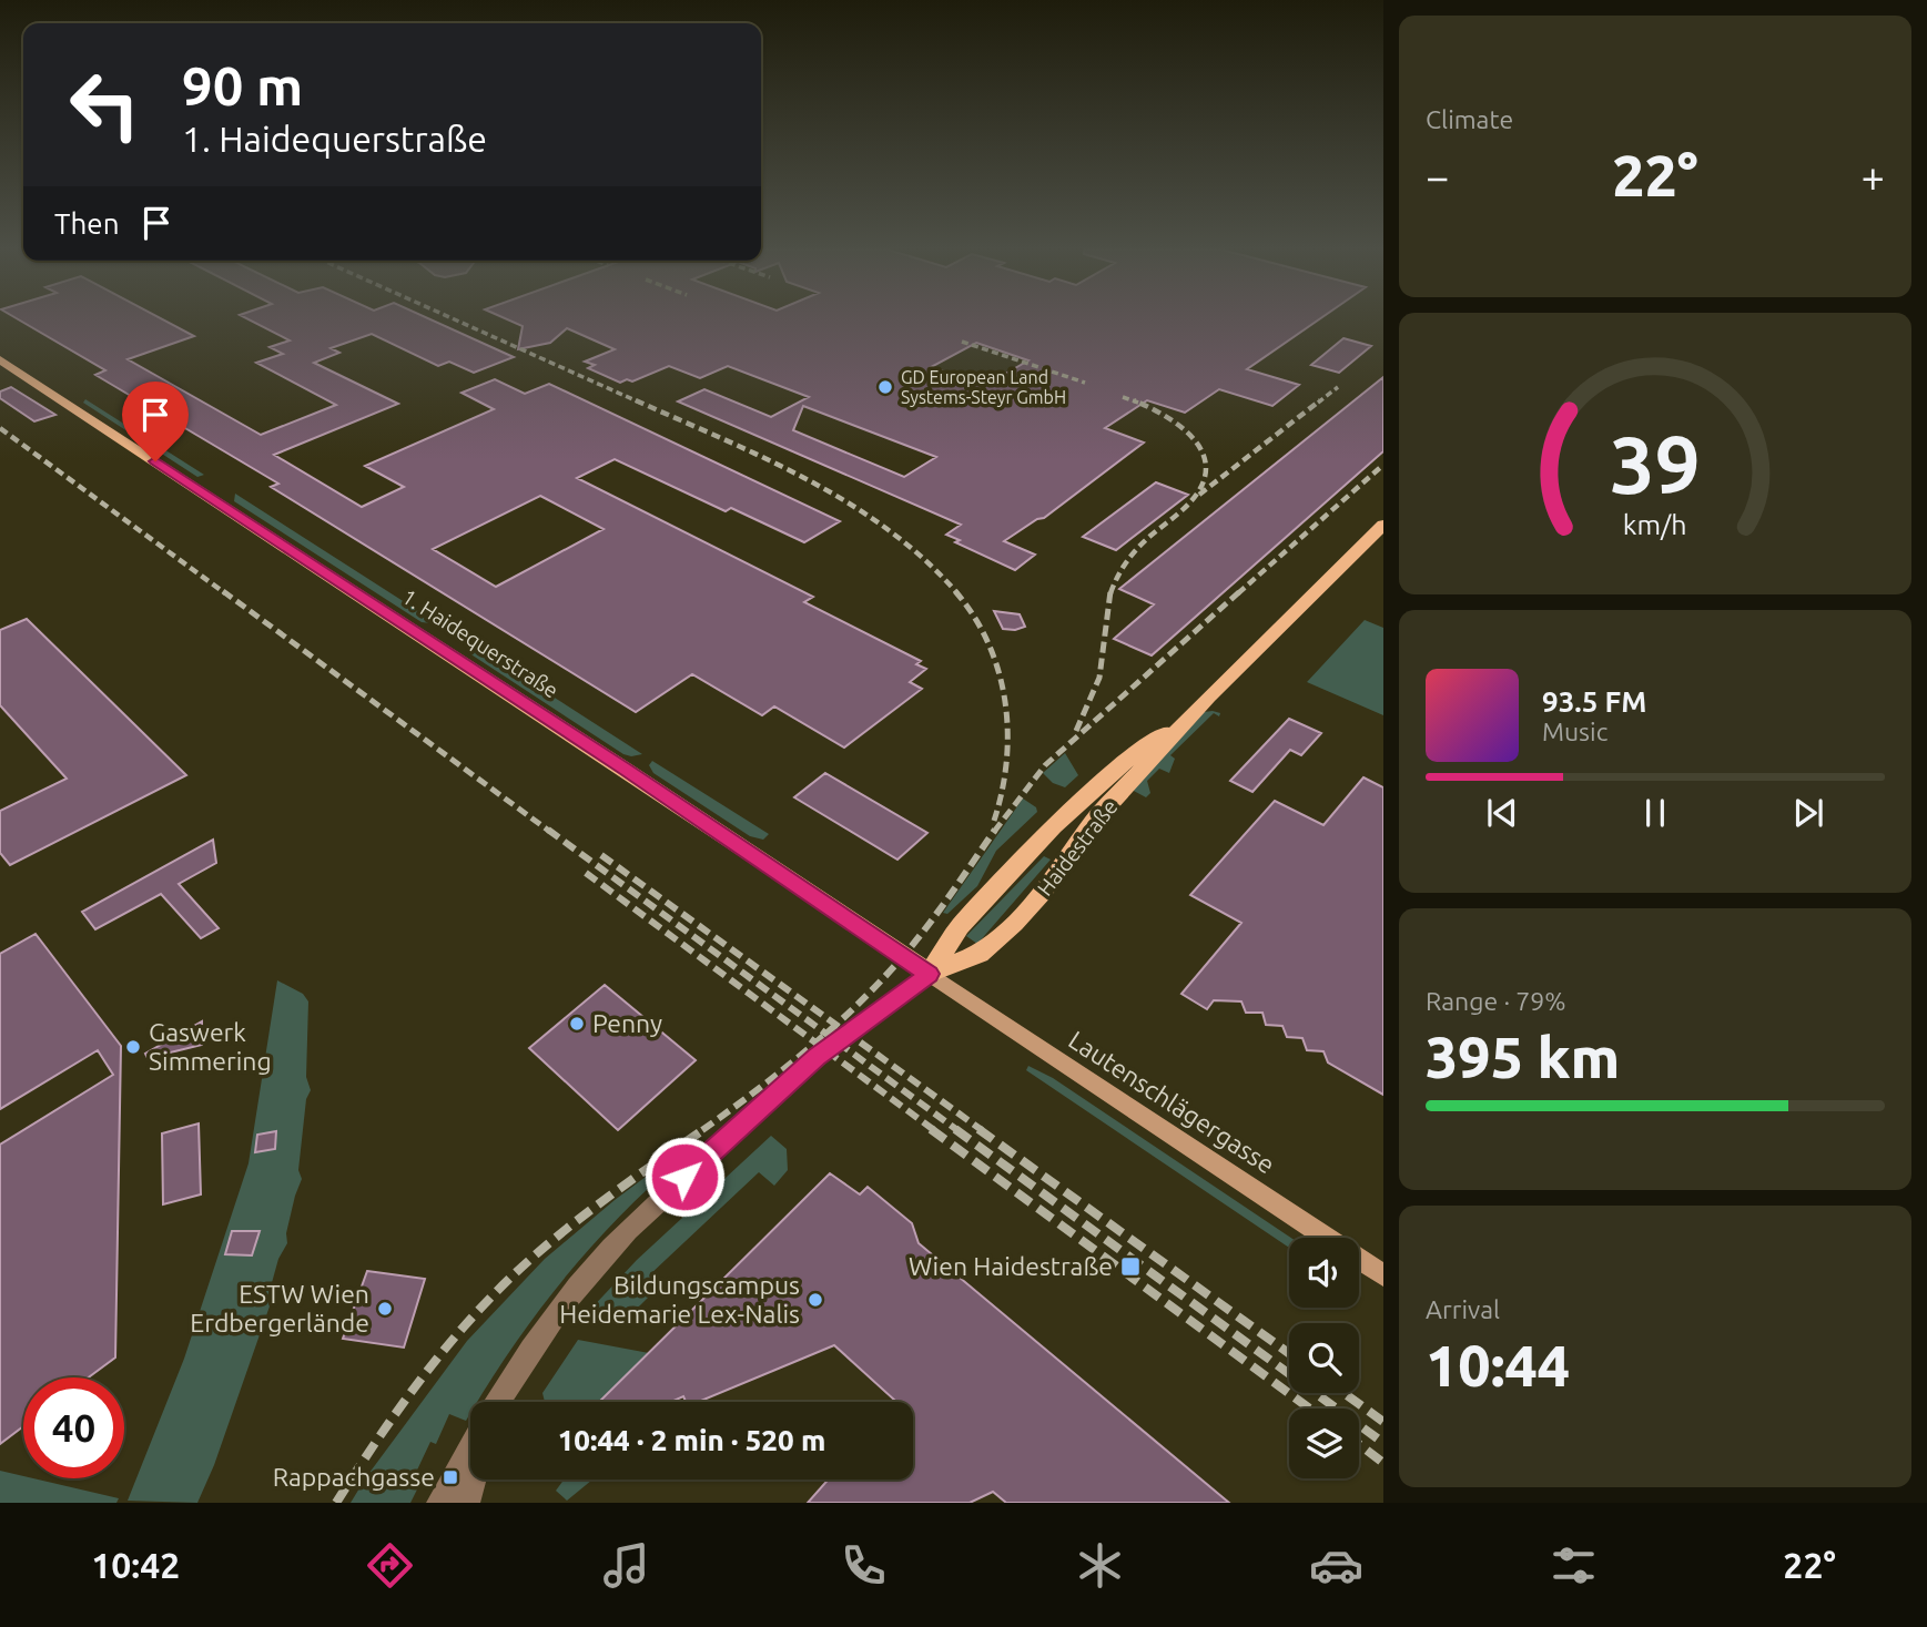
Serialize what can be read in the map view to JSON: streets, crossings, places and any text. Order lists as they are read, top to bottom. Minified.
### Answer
{"streets":{"main road":["1. Haidequerstraße","Haidestraße","Lautenschlägergasse"]},"crossings":[["1. Haidequerstraße","Haidestraße"],["1. Haidequerstraße","Lautenschlägergasse"],["Haidestraße","Lautenschlägergasse"]],"places":{"other":["GD European Land Systems-Steyr GmbH","Penny","Gaswerk Simmering","Bildungscampus Heidemarie Lex-Nalis","ESTW Wien Erdbergerlände"],"transit":["Wien Haidestraße","Rappachgasse"]},"page":{"tile":["Climate",["Range · 79%","395 km"],["Arrival","10:44"]],"turn":["90 m","1. Haidequerstraße"],"heat":["−","22°","+"],"then":"Then","song":["93.5 FM","Music"],"limit":"40","trip":"10:44 · 2 min · 520 m","tabs":["10:42","22°"],"gauge":["39","km/h"]}}
